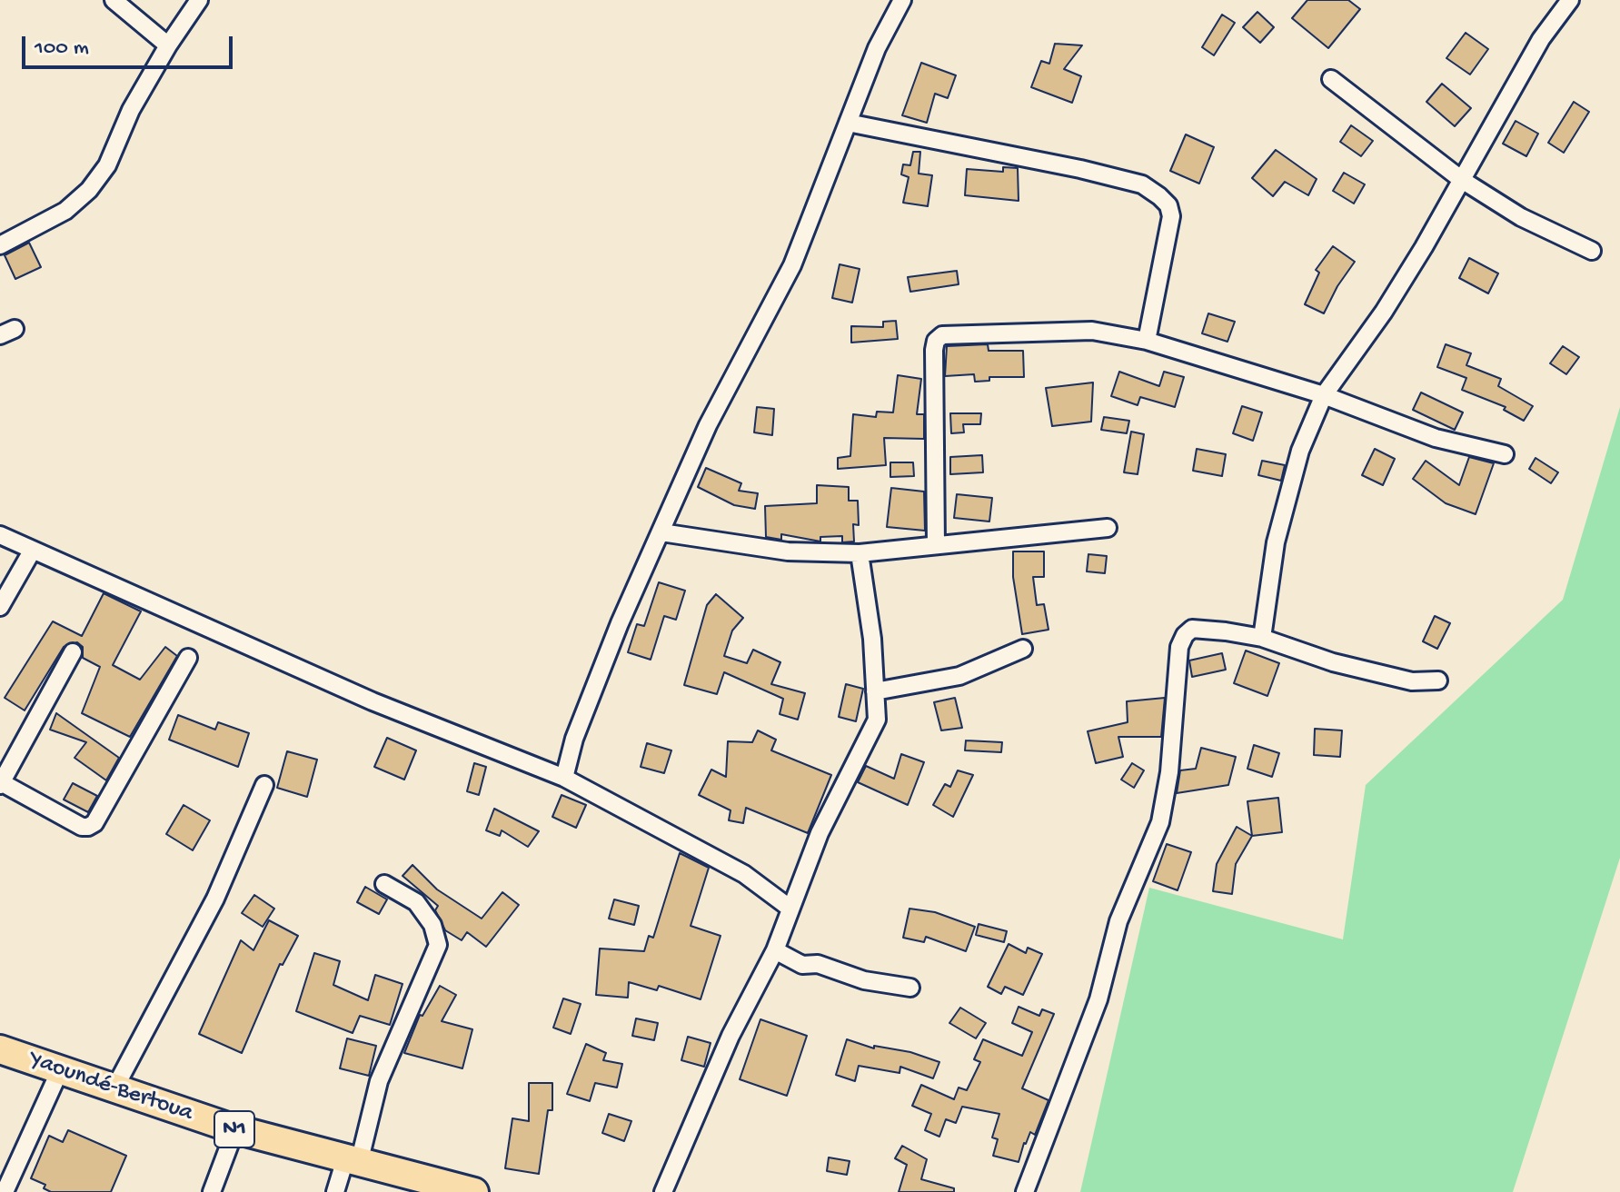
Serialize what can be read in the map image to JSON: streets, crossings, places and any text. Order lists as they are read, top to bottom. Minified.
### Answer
{"streets":{"highway":["Yaoundé-Bertoua","N1"]},"scale_bar":"100 m"}
